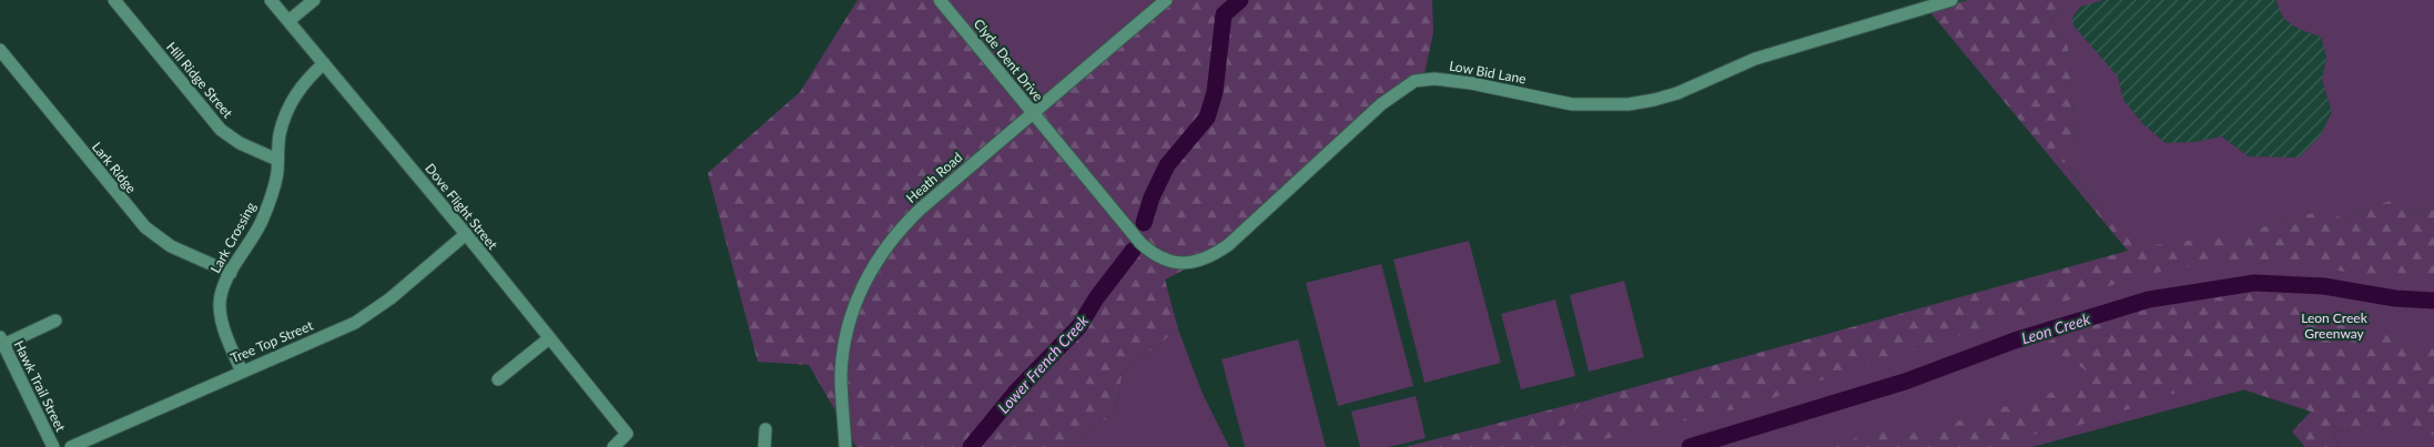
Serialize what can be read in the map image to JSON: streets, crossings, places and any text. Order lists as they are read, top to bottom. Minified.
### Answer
{"streets":{"street":["Clyde Dent Drive","Low Bid Lane","Hill Ridge Street","Lark Ridge","Heath Road","Dove Flight Street","Lark Crossing","Tree Top Street","Hawk Trail Street"]},"crossings":[["Clyde Dent Drive","Low Bid Lane"],["Clyde Dent Drive","Heath Road"],["Low Bid Lane","Heath Road"],["Hill Ridge Street","Lark Crossing"],["Lark Ridge","Lark Crossing"],["Dove Flight Street","Lark Crossing"],["Dove Flight Street","Tree Top Street"],["Lark Crossing","Tree Top Street"]],"water":["Leon Creek","Lower French Creek"],"parks":["Leon Creek Greenway"]}
